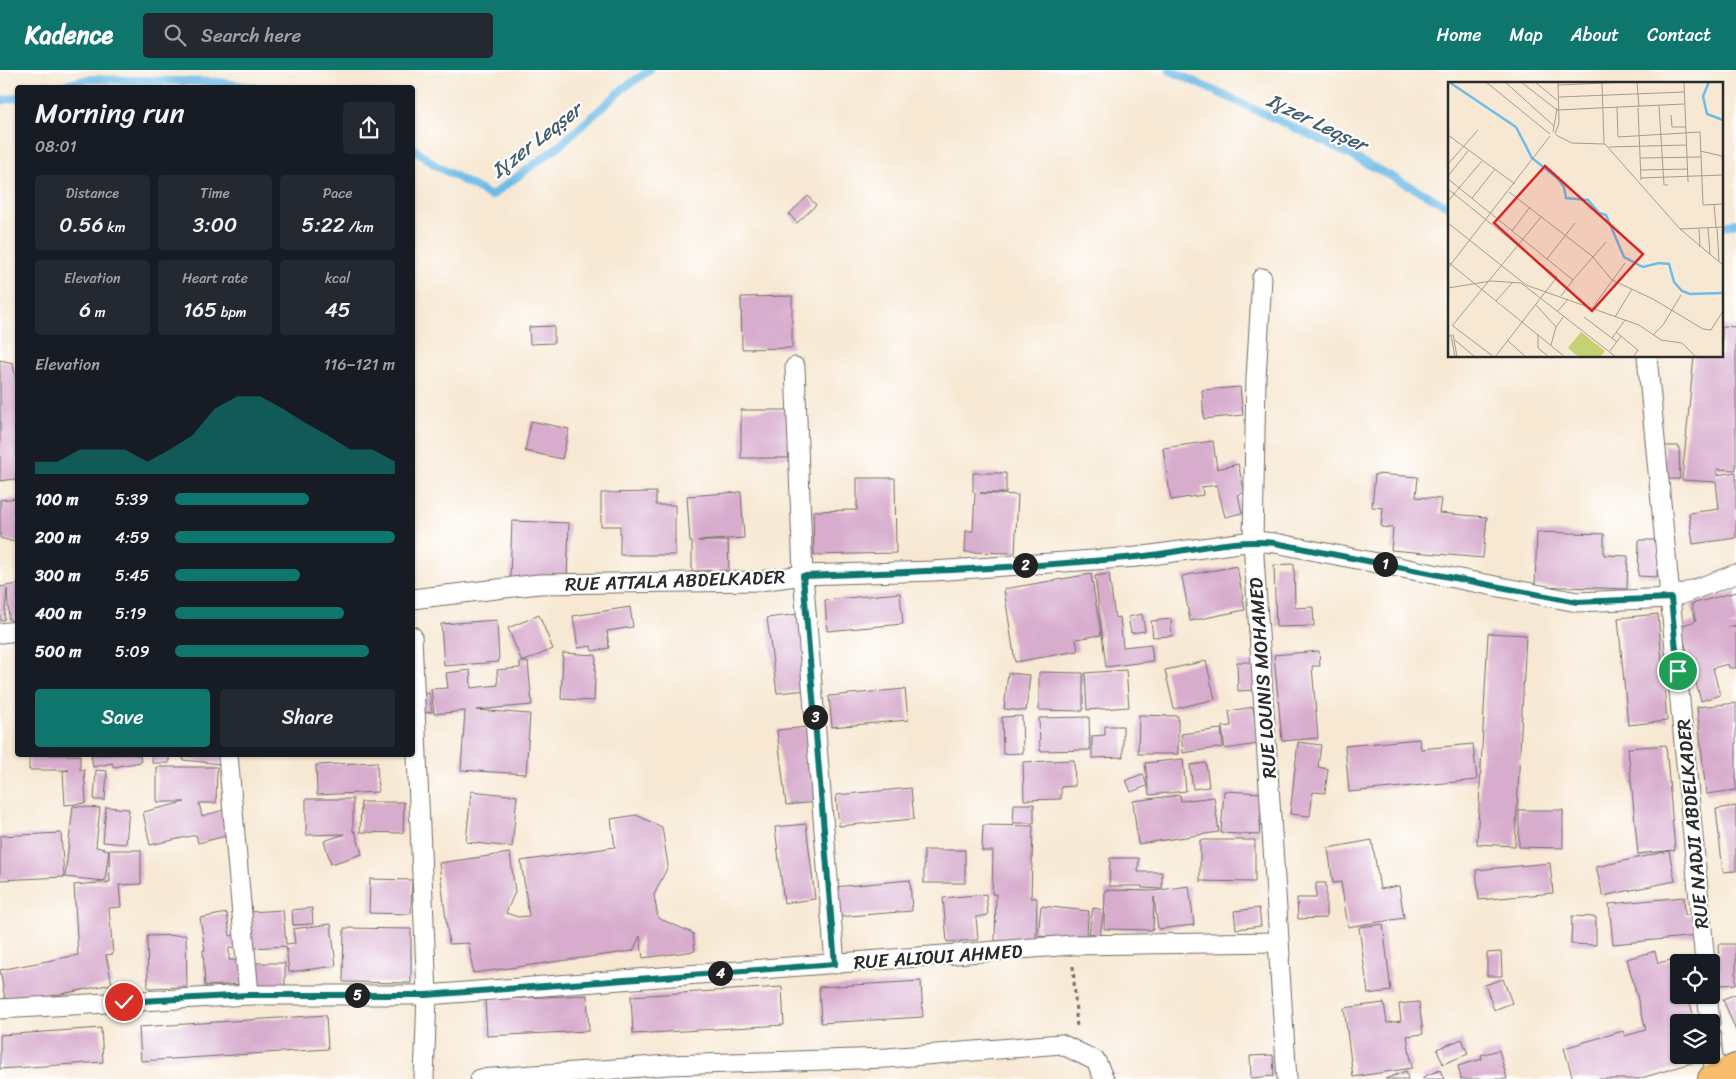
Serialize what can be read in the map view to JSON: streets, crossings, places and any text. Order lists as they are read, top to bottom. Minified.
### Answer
{"streets":{"street":["RUE ATTALA ABDELKADER","RUE LOUNIS MOHAMED","RUE NADJI ABDELKADER","RUE ALIOUI AHMED"]},"crossings":[["RUE ATTALA ABDELKADER","RUE LOUNIS MOHAMED"],["RUE ATTALA ABDELKADER","RUE NADJI ABDELKADER"],["RUE LOUNIS MOHAMED","RUE ALIOUI AHMED"]],"water":["Iɣzer Leqṣer"],"page":{"header":"Kadence","search":"Search here","nav":["Home","Map","About","Contact"],"heading":["Morning run","08:01"],"stats":[["Distance","0.56 km"],["Time","3:00"],["Pace","5:22 /km"],["Elevation","6 m"],["Heart rate","165 bpm"],["kcal","45"]],"chart":["Elevation","116–121 m"],"list":[{"name":"100 m","note":"5:39"},{"name":"200 m","note":"4:59"},{"name":"300 m","note":"5:45"},{"name":"400 m","note":"5:19"},{"name":"500 m","note":"5:09"}],"pins":["1","2","3","4","5"],"buttons":["Save","Share"]}}
